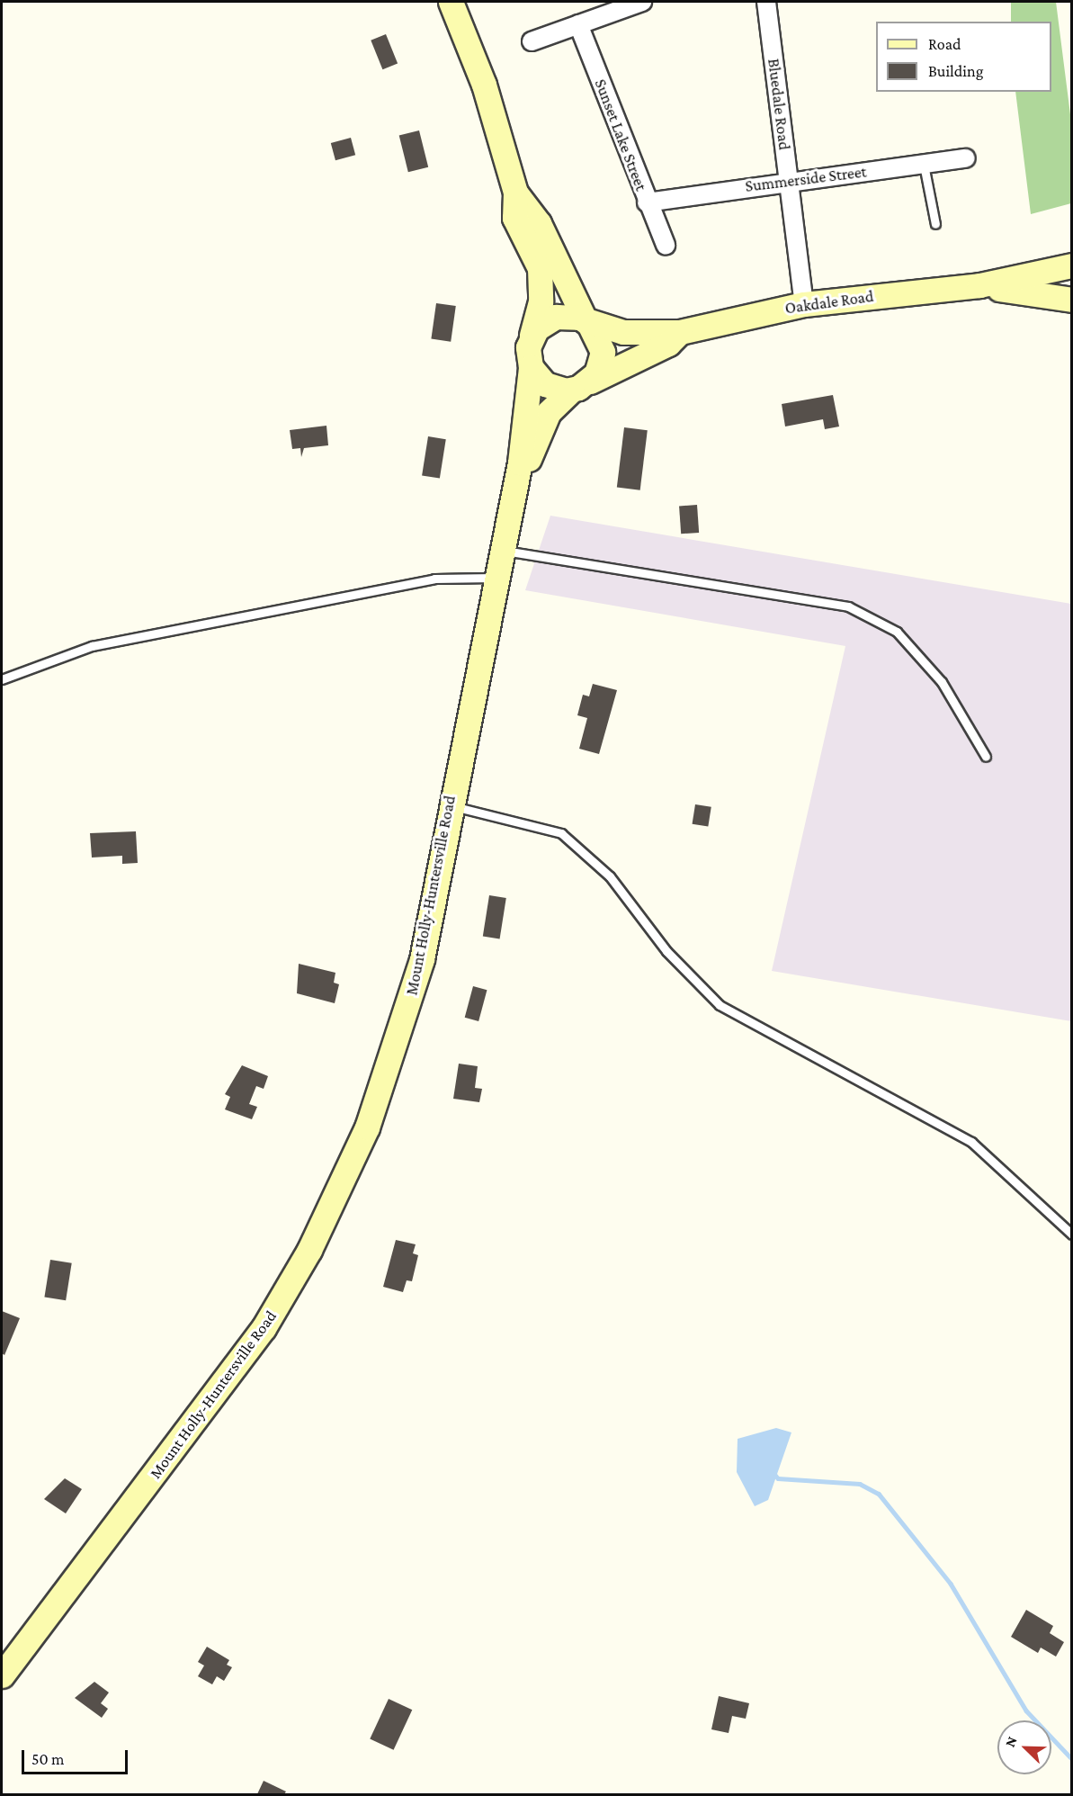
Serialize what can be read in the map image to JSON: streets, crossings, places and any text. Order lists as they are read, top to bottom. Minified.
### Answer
{"streets":{"main road":["Oakdale Road","Mount Holly-Huntersville Road"],"street":["Bluedale Road","Sunset Lake Street","Summerside Street"]},"crossings":[["Bluedale Road","Summerside Street"],["Bluedale Road","Oakdale Road"],["Sunset Lake Street","Summerside Street"],["Oakdale Road","Mount Holly-Huntersville Road"]],"legend":["Road","Building"],"scale_bar":"50 m","north":"top left"}
